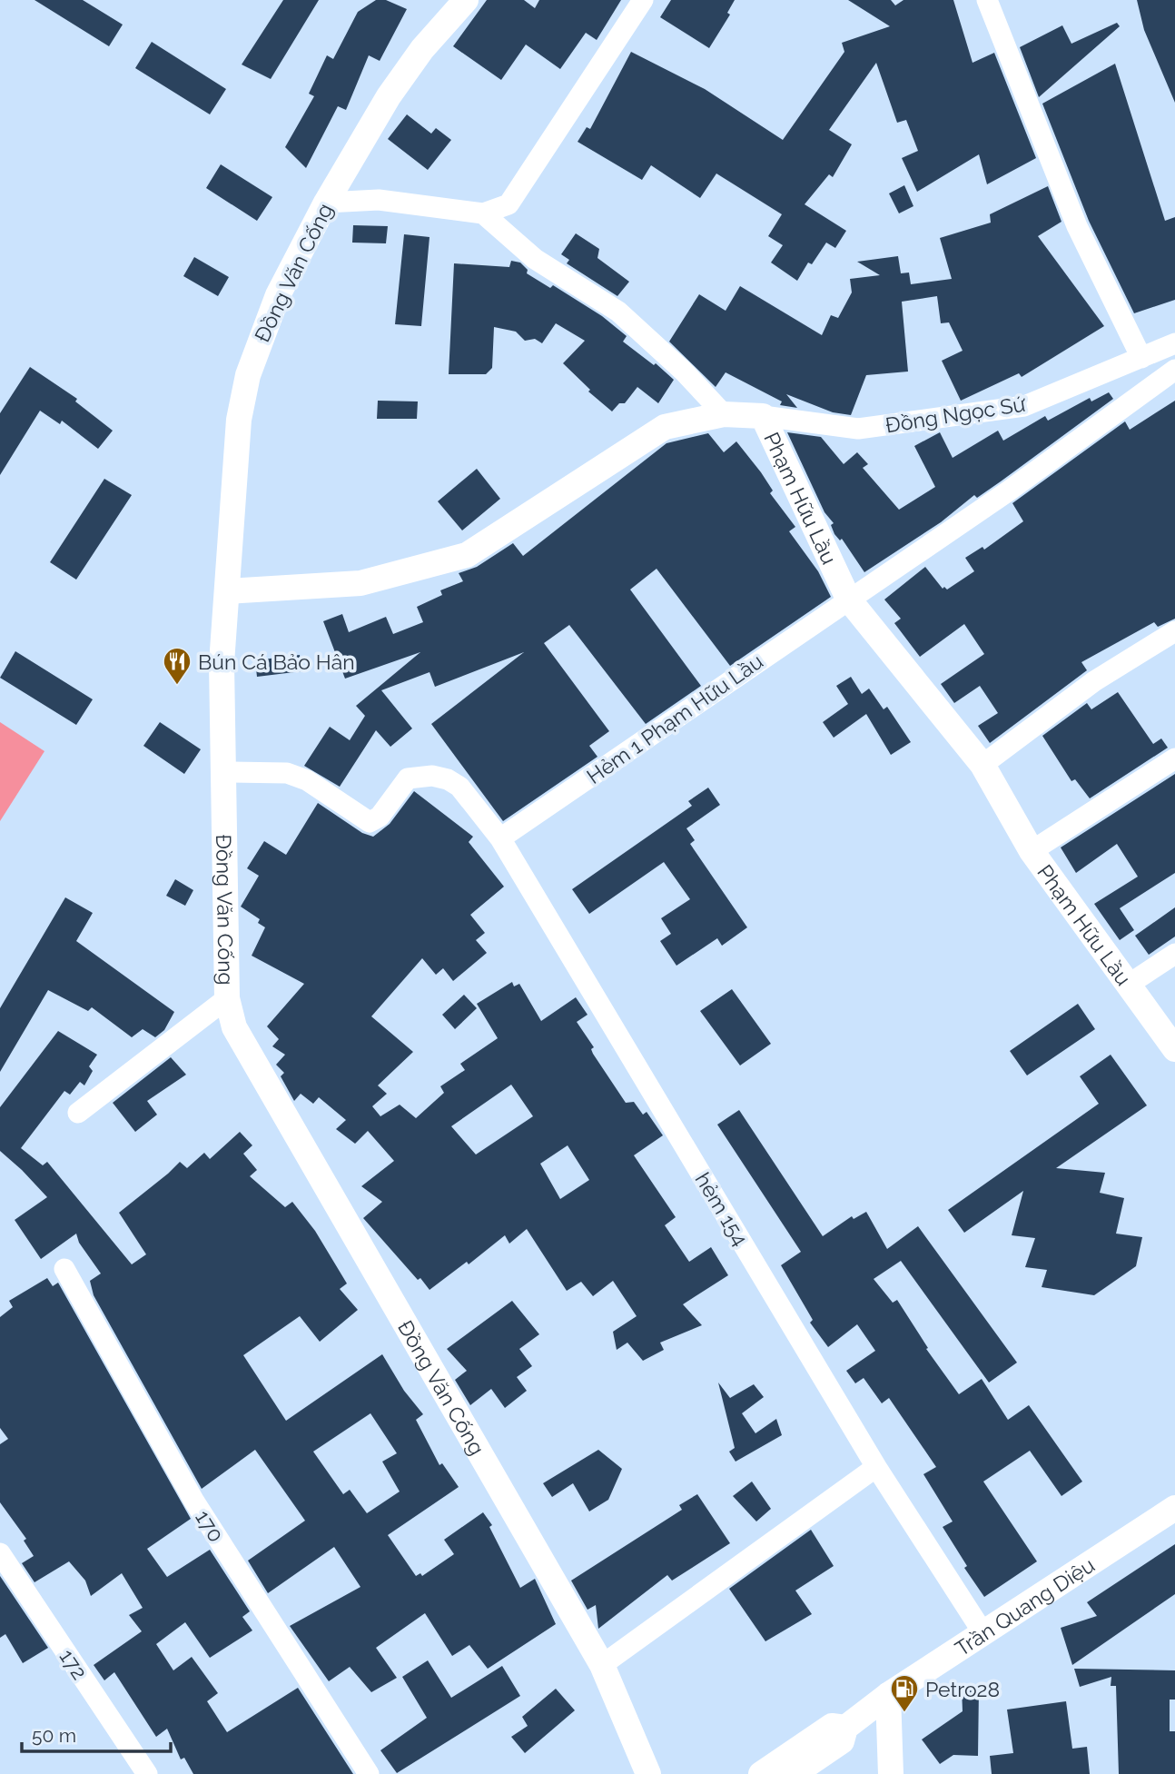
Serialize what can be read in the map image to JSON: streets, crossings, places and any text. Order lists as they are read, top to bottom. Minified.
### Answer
{"streets":{"street":["Đồng Văn Cống","Đồng Ngọc Sứ","Phạm Hữu Lầu","Hẻm 1 Phạm Hữu Lầu","hẻm 154","170","Trần Quang Diệu","172"]},"crossings":[["Đồng Văn Cống","Phạm Hữu Lầu"],["Đồng Văn Cống","hẻm 154"],["Đồng Ngọc Sứ","Phạm Hữu Lầu"],["Phạm Hữu Lầu","Hẻm 1 Phạm Hữu Lầu"],["Hẻm 1 Phạm Hữu Lầu","hẻm 154"],["hẻm 154","Trần Quang Diệu"]],"places":{"restaurant":["Bún Cá Bảo Hân"],"fuel station":["Petro28"]},"scale_bar":"50 m"}
